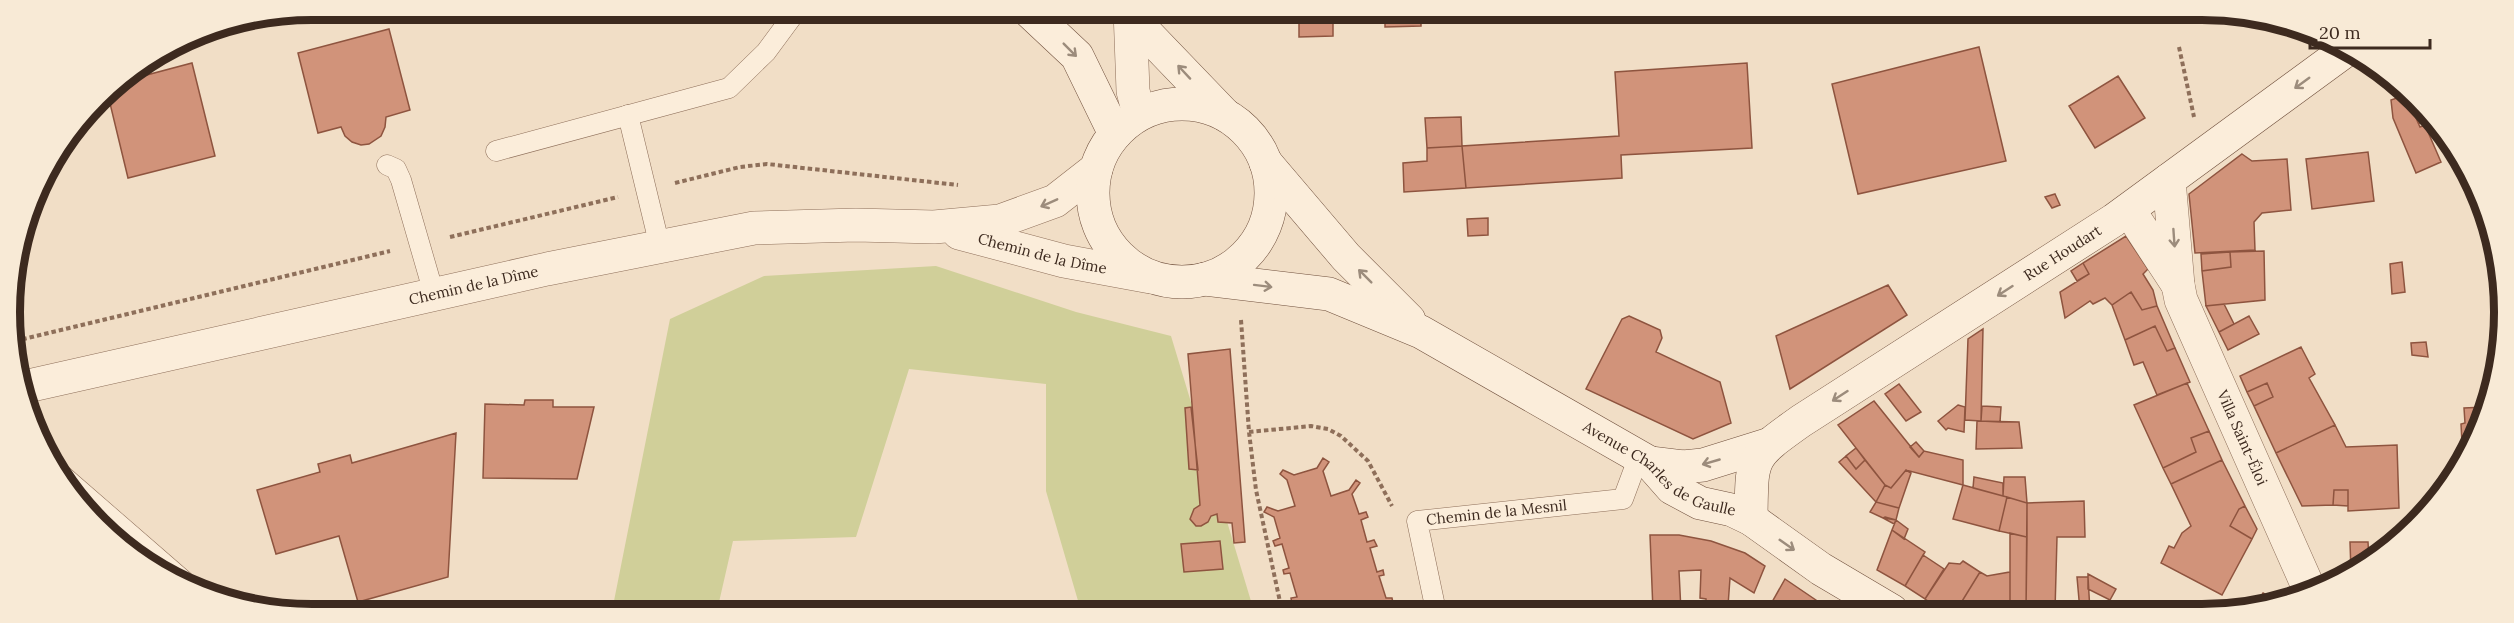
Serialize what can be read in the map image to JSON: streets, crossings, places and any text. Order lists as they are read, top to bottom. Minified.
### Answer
{"streets":{"street":["Chemin de la Dîme","Rue Houdart","Villa Saint-Éloi","Avenue Charles de Gaulle"],"lane":["Chemin de la Mesnil"]},"crossings":[["Chemin de la Dîme","Avenue Charles de Gaulle"],["Rue Houdart","Villa Saint-Éloi"],["Rue Houdart","Avenue Charles de Gaulle"],["Rue Houdart","Chemin de la Mesnil"],["Avenue Charles de Gaulle","Chemin de la Mesnil"]],"one_way":["Rue Houdart"],"scale_bar":"20 m"}
